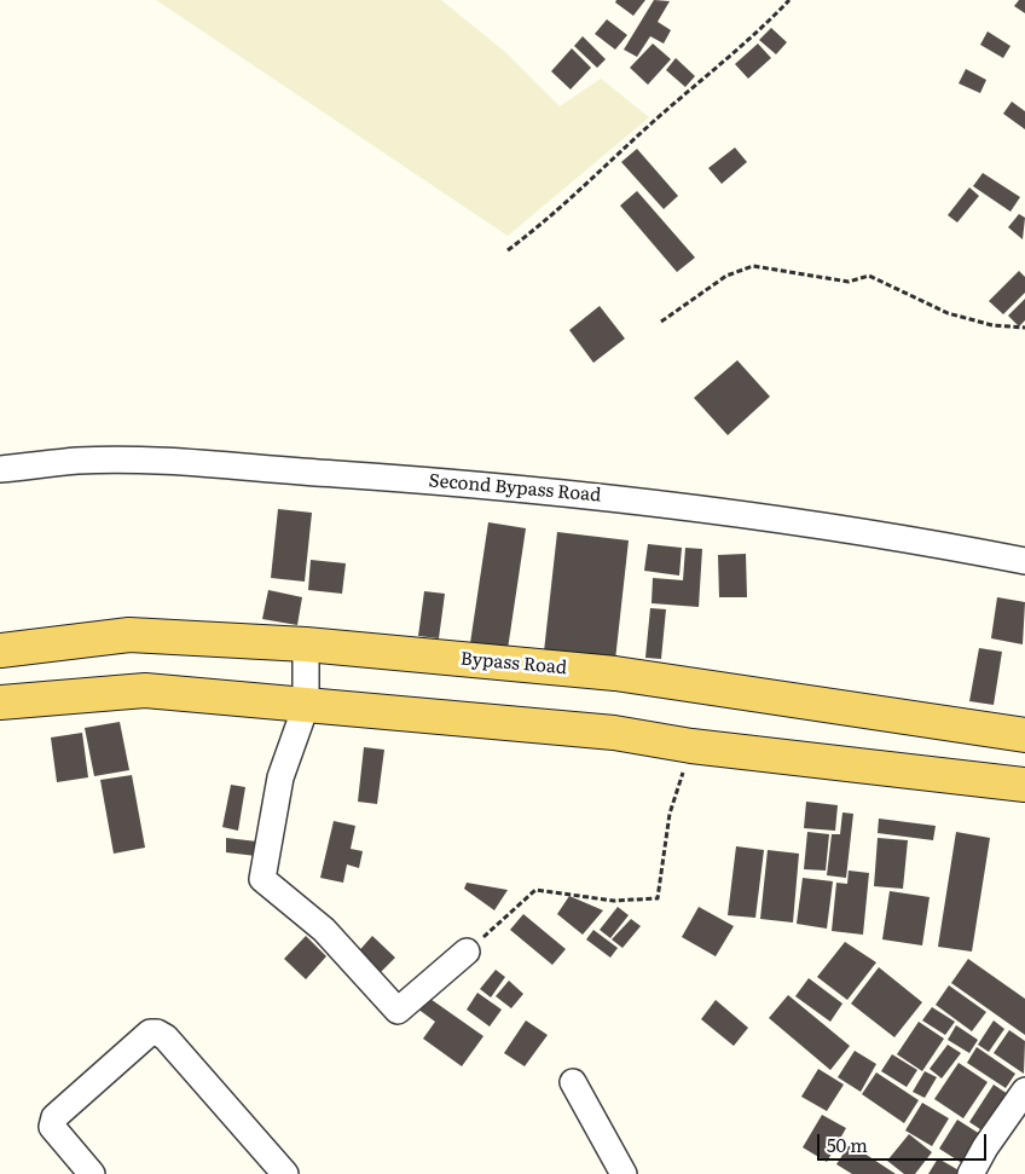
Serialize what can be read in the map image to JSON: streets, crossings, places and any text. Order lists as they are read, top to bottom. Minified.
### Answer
{"streets":{"main road":["Bypass Road"],"street":["Second Bypass Road"]},"scale_bar":"50 m"}
